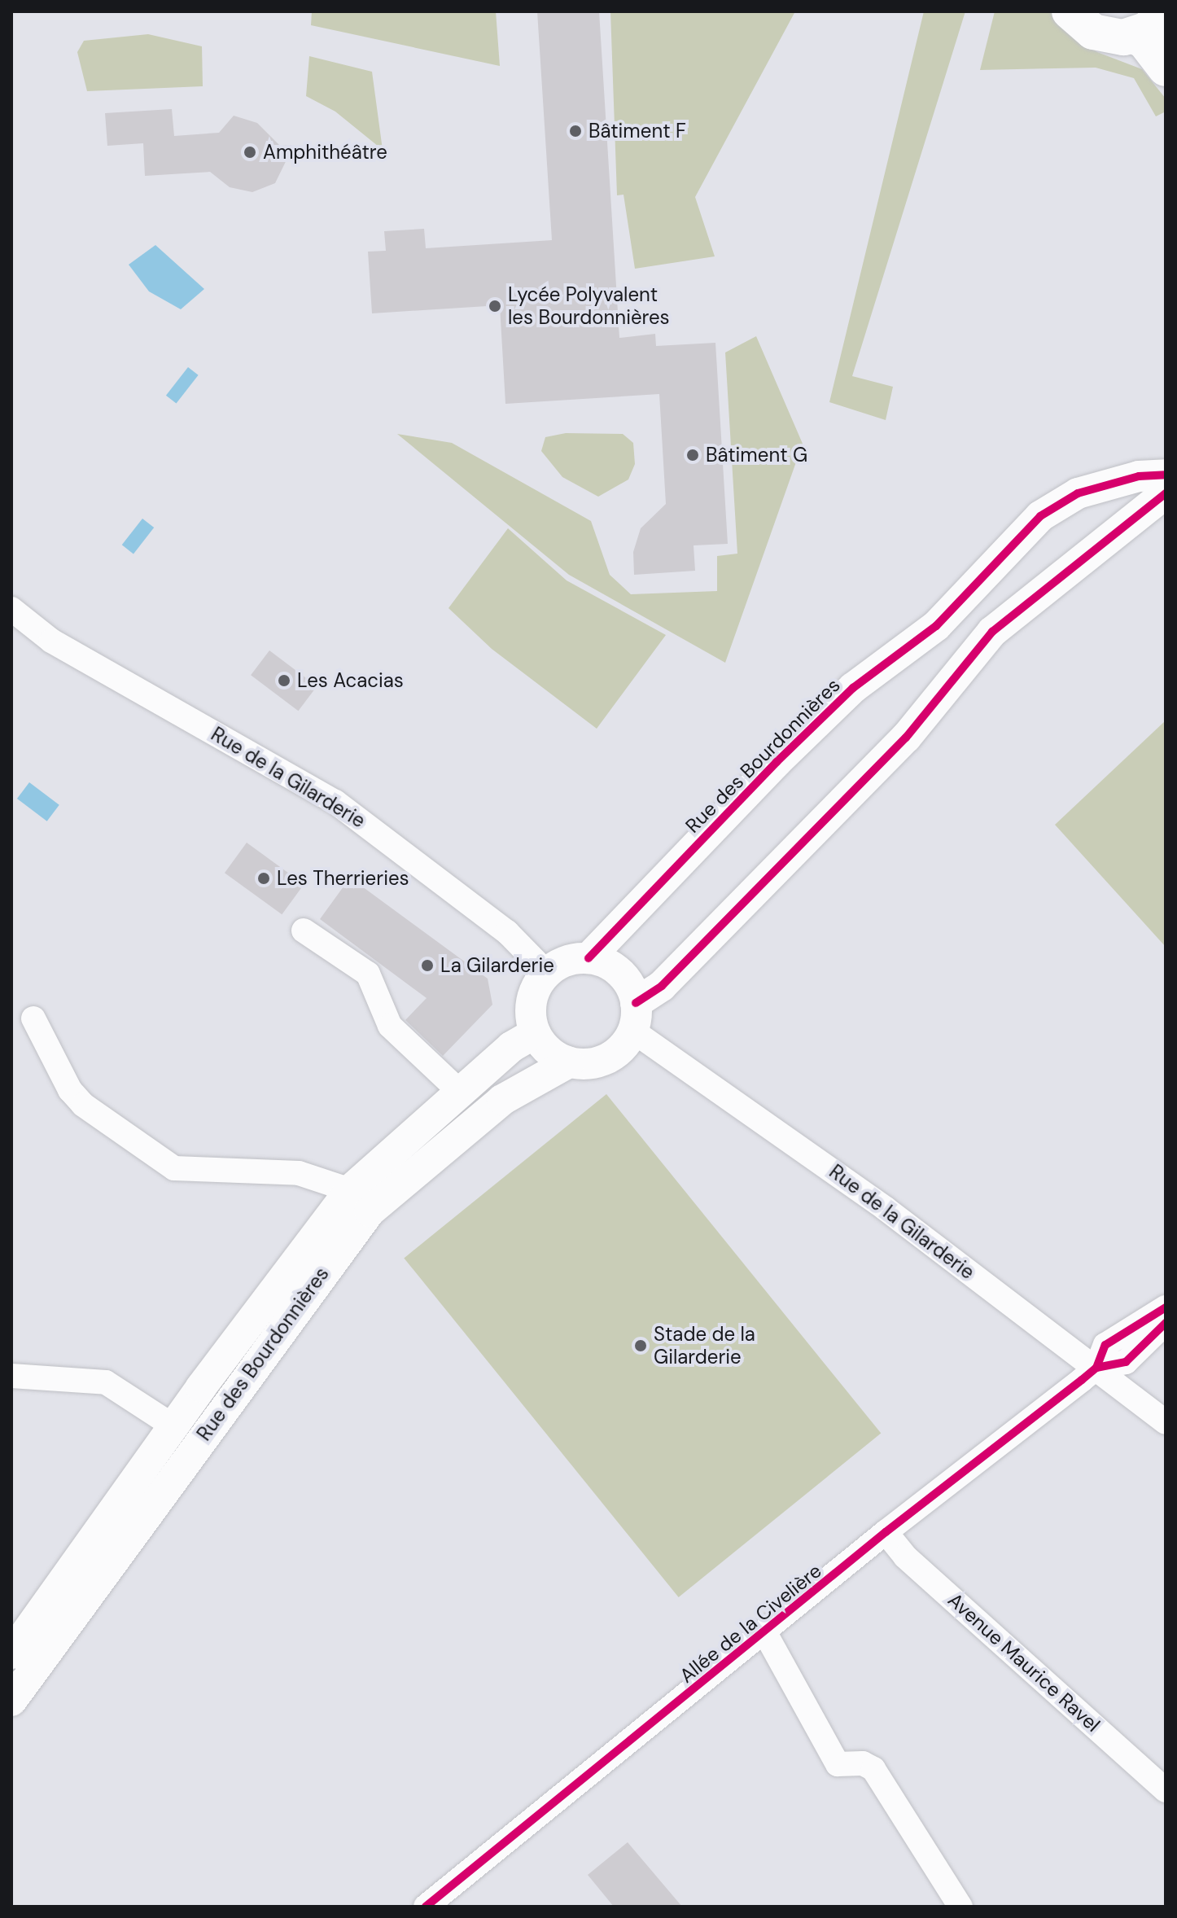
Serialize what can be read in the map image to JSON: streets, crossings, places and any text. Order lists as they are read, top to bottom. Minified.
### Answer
{"streets":{"street":["Rue des Bourdonnières","Rue de la Gilarderie","Allée de la Civelière","Avenue Maurice Ravel"]},"crossings":[["Rue des Bourdonnières","Rue de la Gilarderie"],["Rue de la Gilarderie","Allée de la Civelière"],["Allée de la Civelière","Avenue Maurice Ravel"]],"places":["Bâtiment F","Amphithéâtre","Lycée Polyvalent les Bourdonnières","Bâtiment G","Les Acacias","Les Therrieries","La Gilarderie","Stade de la Gilarderie"]}
